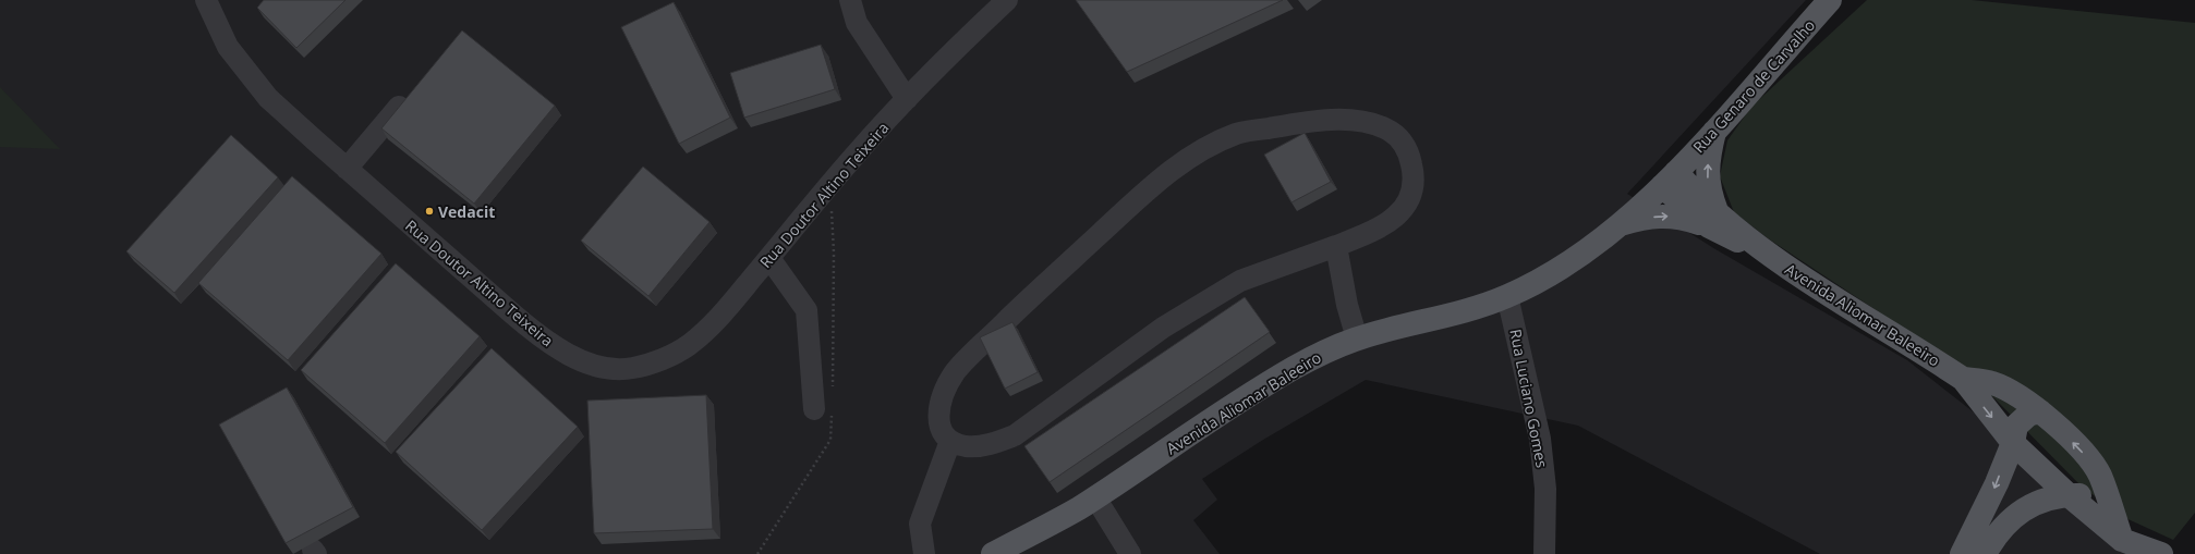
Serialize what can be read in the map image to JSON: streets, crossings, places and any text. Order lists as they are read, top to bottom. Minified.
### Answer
{"streets":{"main road":["Rua Genaro de Carvalho","Avenida Aliomar Baleeiro"],"street":["Rua Doutor Altino Teixeira","Rua Luciano Gomes"]},"crossings":[["Rua Genaro de Carvalho","Avenida Aliomar Baleeiro"],["Avenida Aliomar Baleeiro","Rua Luciano Gomes"]],"places":["Vedacit"]}
